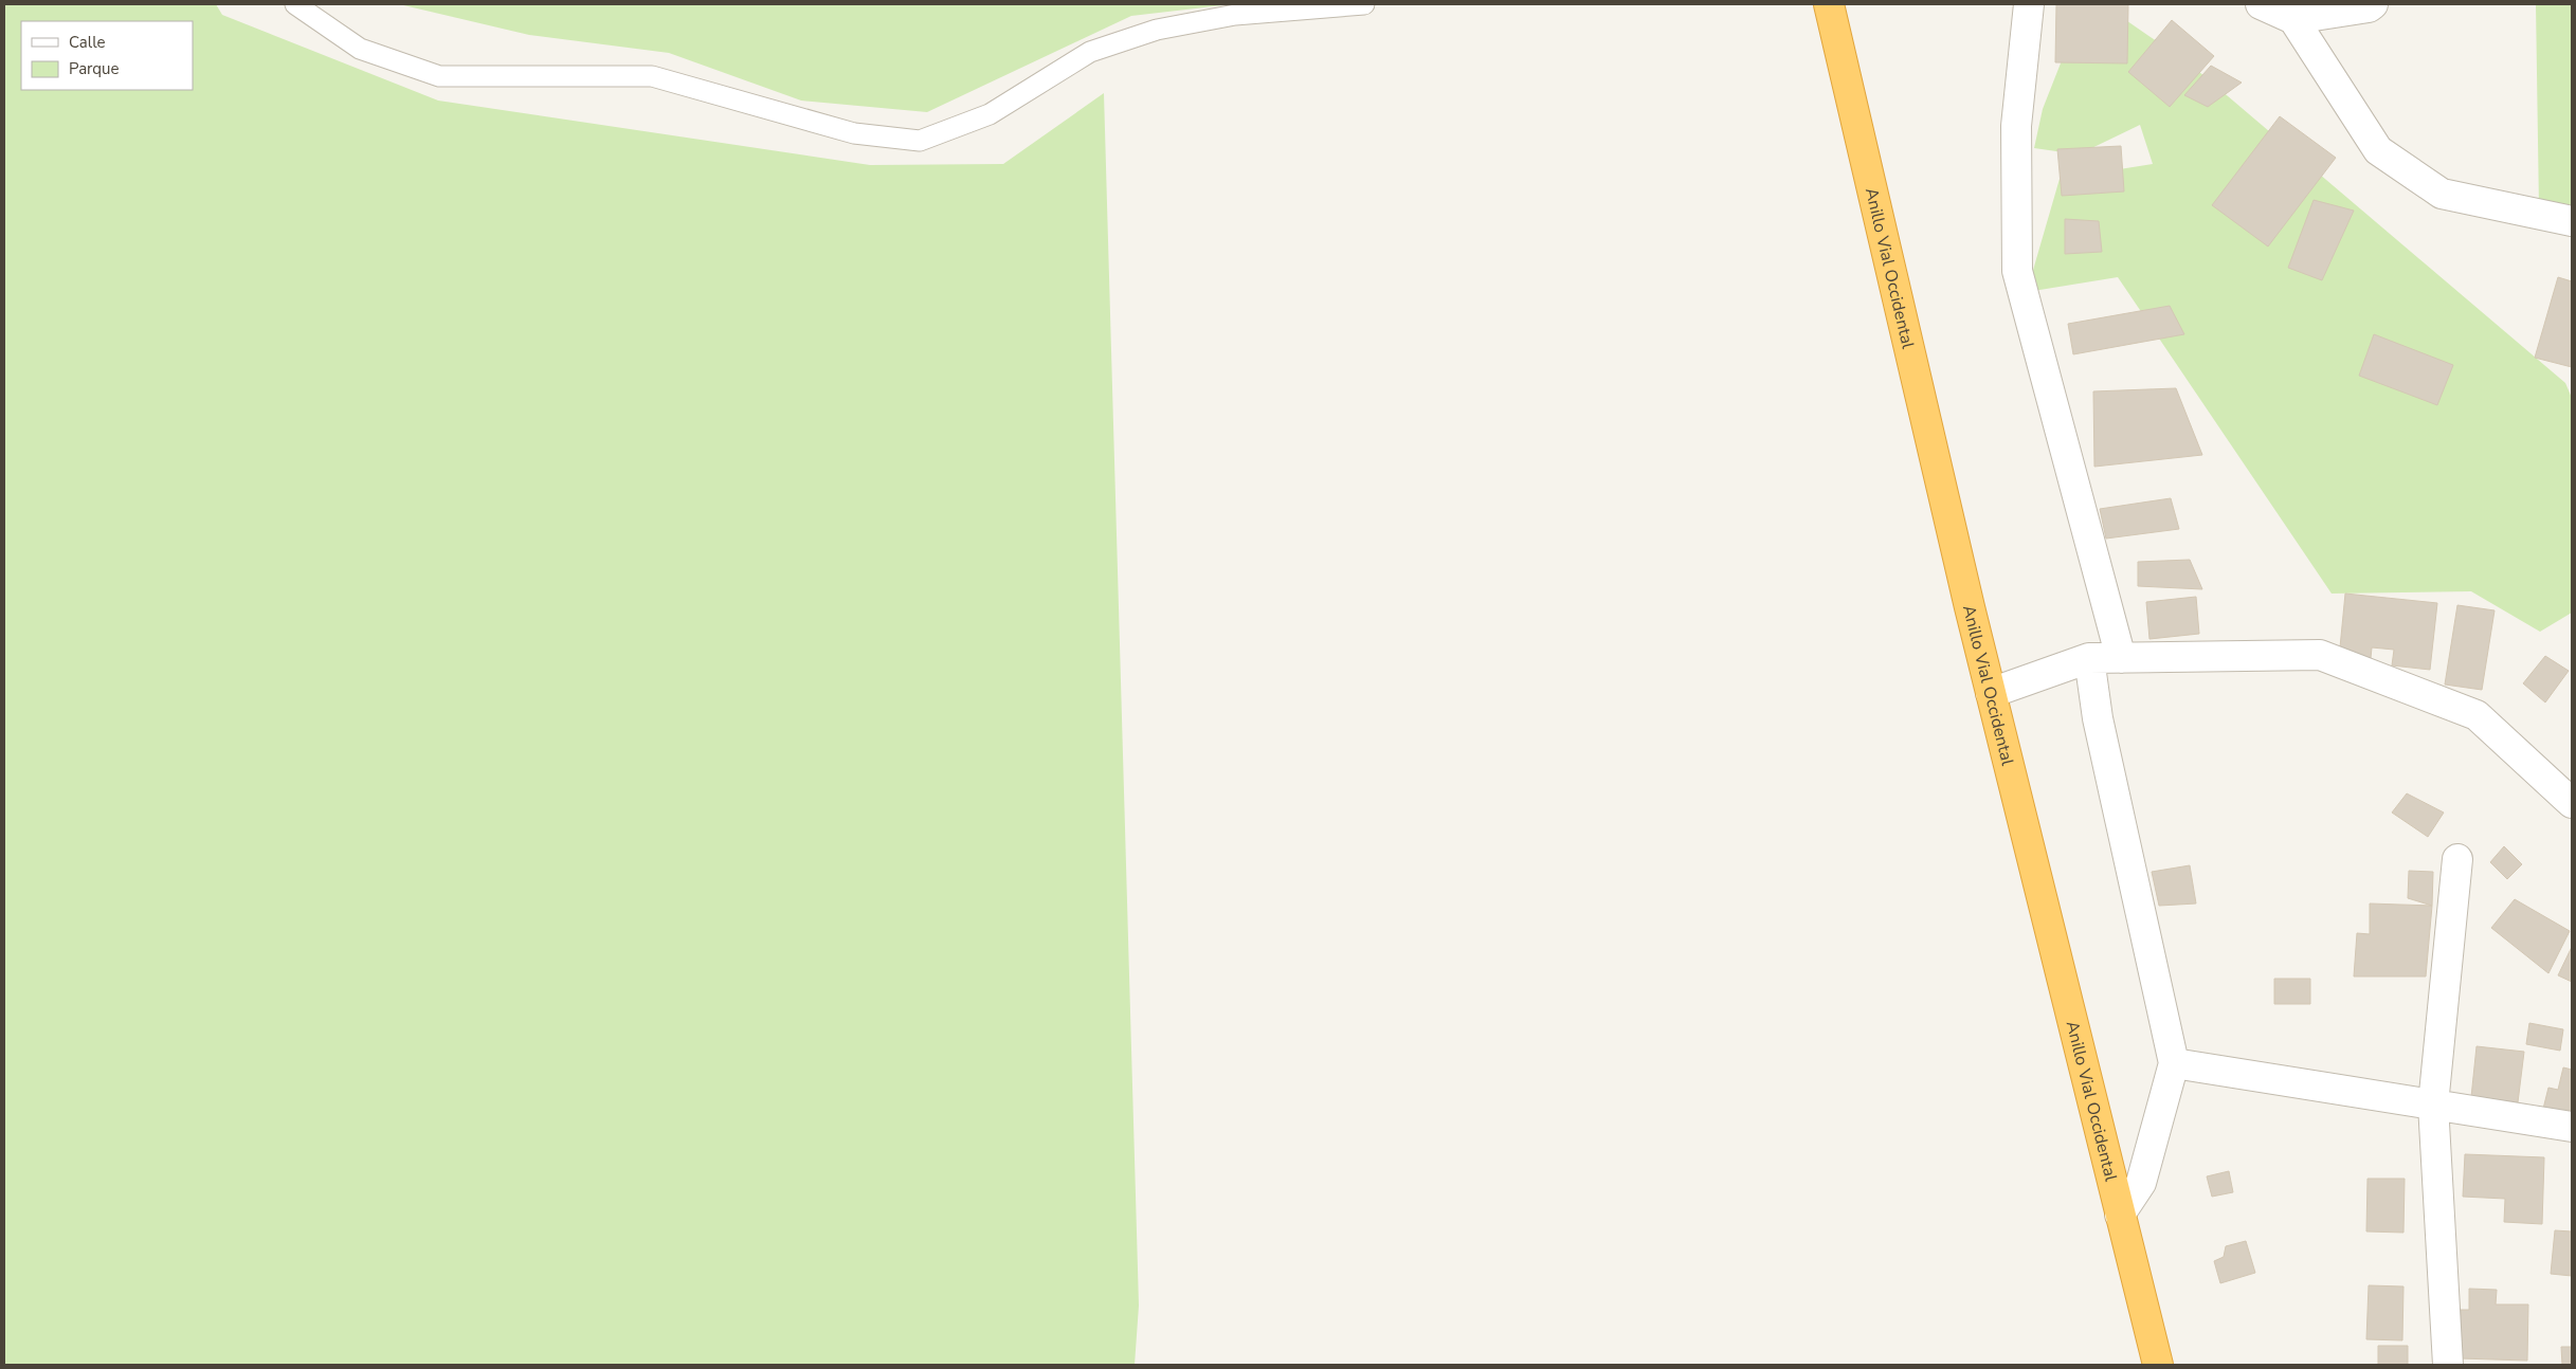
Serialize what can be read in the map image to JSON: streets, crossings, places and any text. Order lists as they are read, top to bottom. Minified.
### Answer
{"streets":{"highway":["Anillo Vial Occidental"]},"legend":["Calle","Parque"]}
